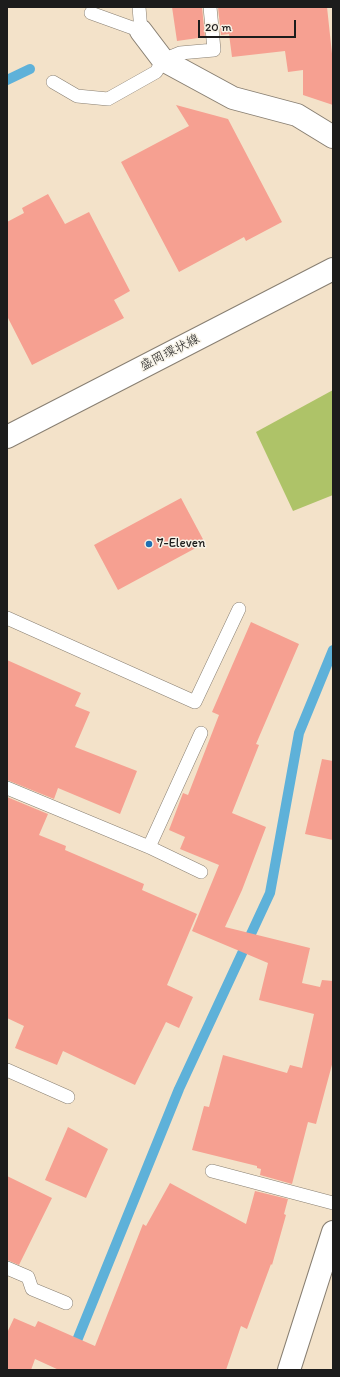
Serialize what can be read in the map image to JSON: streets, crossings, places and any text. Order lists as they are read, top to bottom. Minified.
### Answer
{"streets":{"street":["盛岡環状線"]},"places":["7-Eleven"],"scale_bar":"20 m"}
